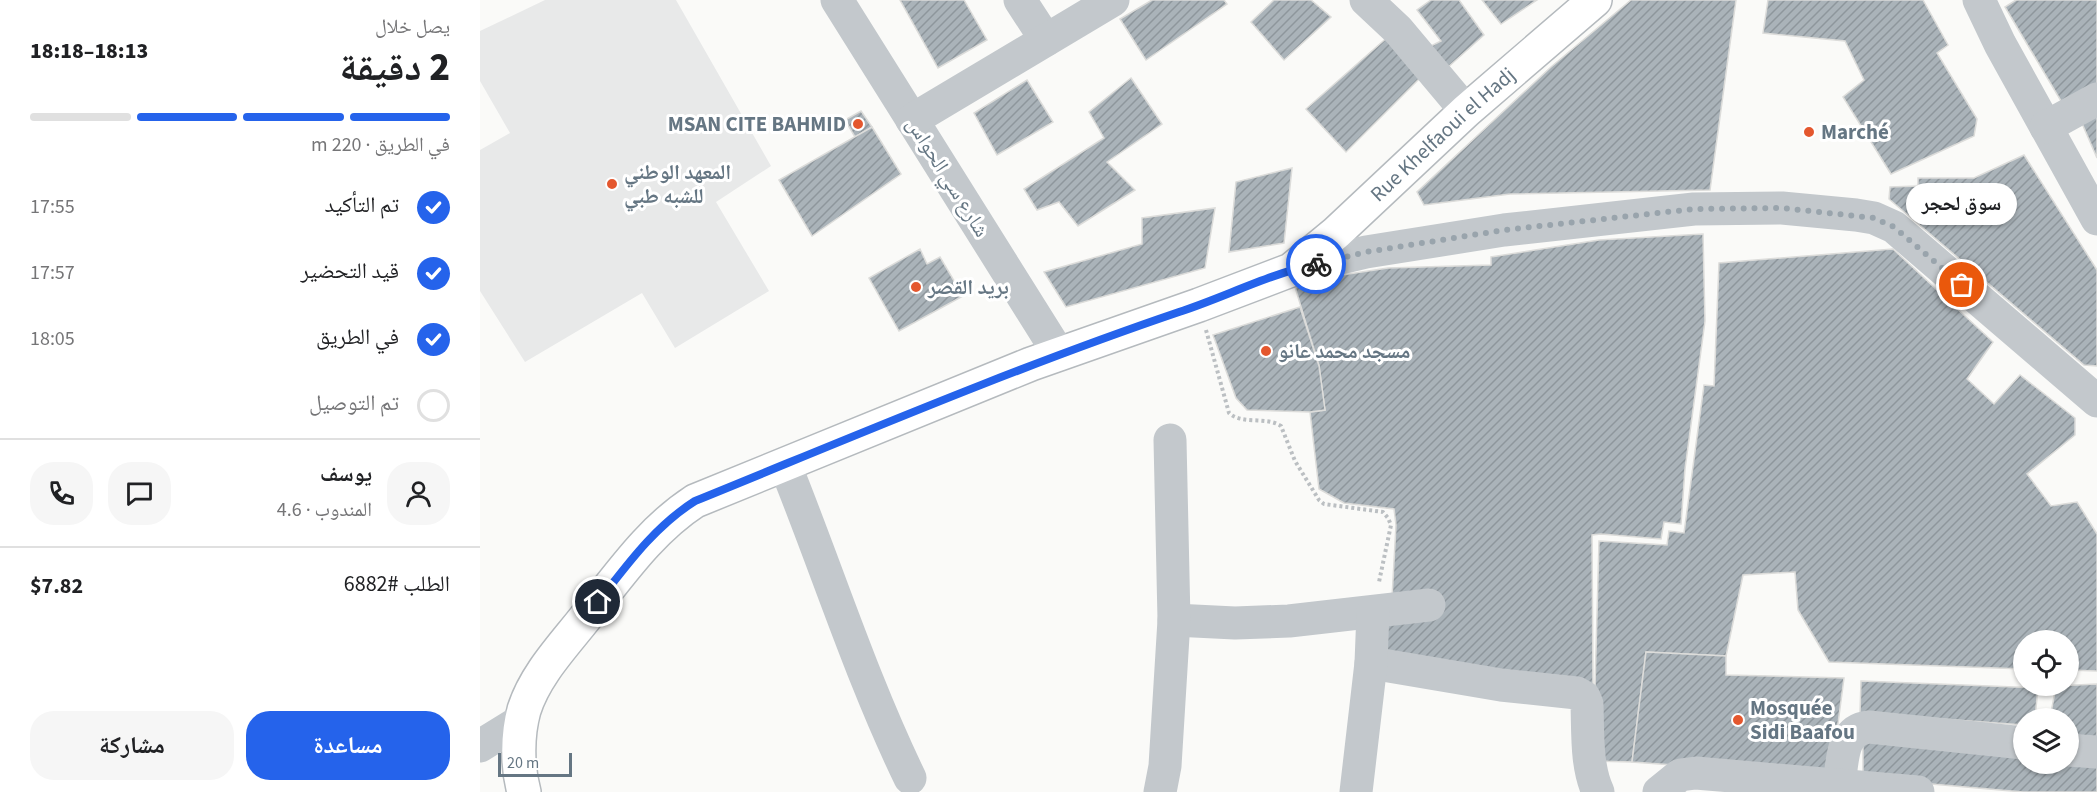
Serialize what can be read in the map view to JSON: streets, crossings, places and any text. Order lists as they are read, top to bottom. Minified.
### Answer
{"streets":{"main road":["Rue Khelfaoui el Hadj"],"street":["شارع سي الحواس"]},"crossings":[["Rue Khelfaoui el Hadj","شارع سي الحواس"]],"places":["MSAN CITE BAHMID","Marché","المعهد الوطني للشبه طبي","سوق لحجر","بريد القصر","مسجد محمد عانو","Mosquée Sidi Baafou"],"scale_bar":"20 m","page":{"heading":["2 دقيقة","يصل خلال","18:13–18:18"],"panel":["يوسف","المندوب · 4.6","الطلب #6882","$7.82"],"bar":"في الطريق · 220 m","list":[["تم التأكيد","17:55"],["قيد التحضير","17:57"],["في الطريق","18:05"],"تم التوصيل"],"bubble":"سوق لحجر","buttons":["مساعدة","مشاركة"],"scale":"20 m"}}
